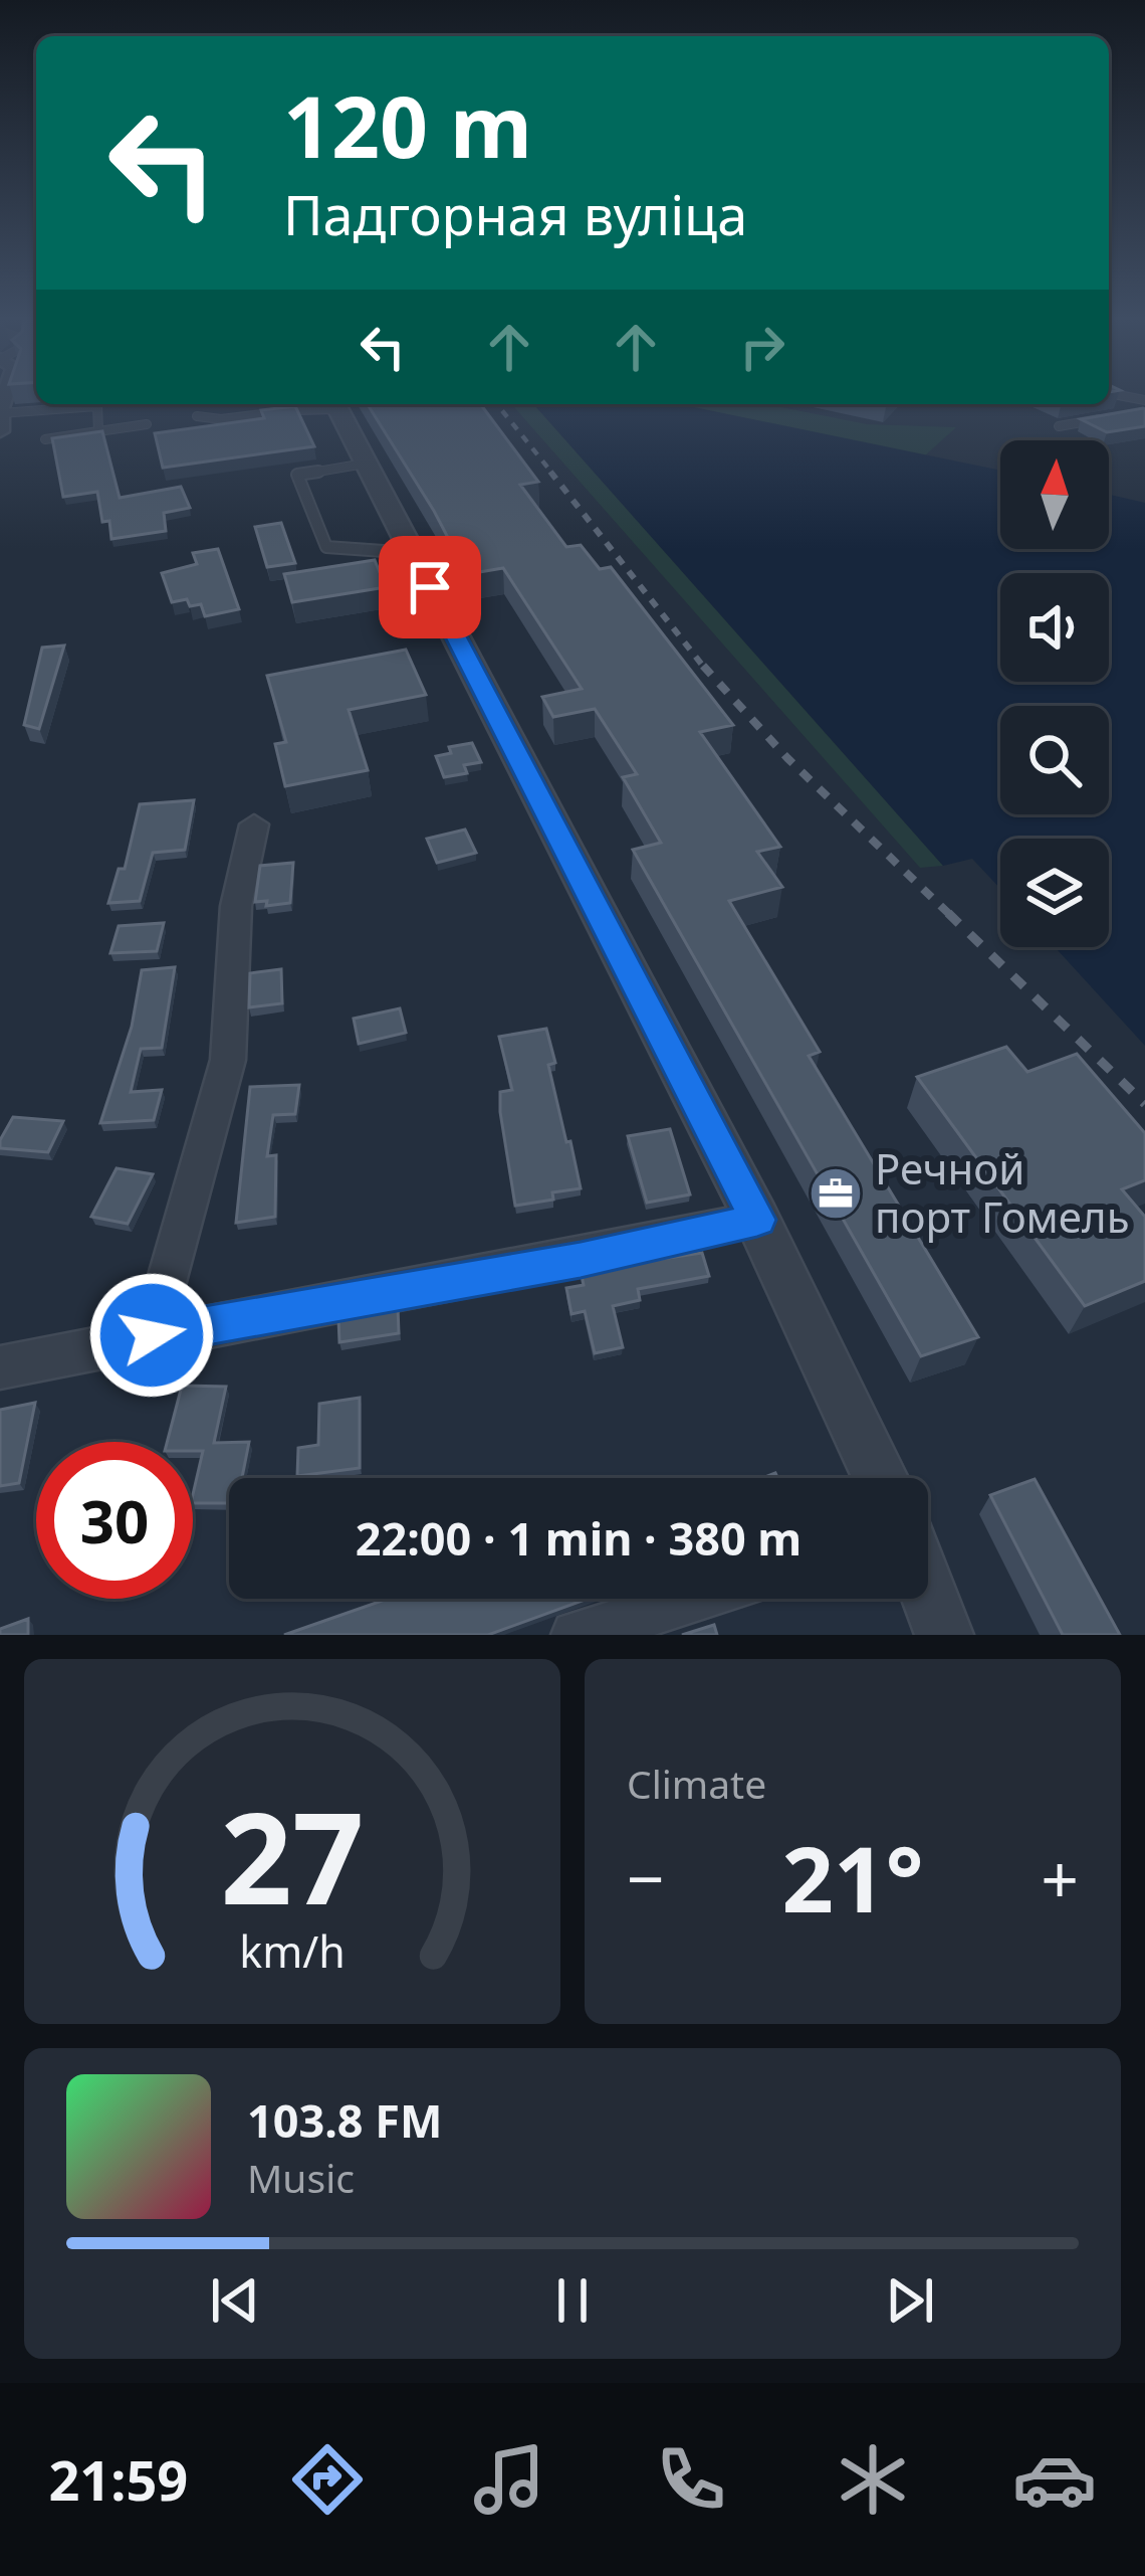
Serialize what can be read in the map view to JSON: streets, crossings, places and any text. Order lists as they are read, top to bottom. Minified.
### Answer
{"places":{"office":["Речной порт Гомель"]},"north":"top","page":{"turn":["120 m","Падгорная вуліца"],"limit":"30","trip":"22:00 · 1 min · 380 m","tile":"Climate","heat":["−","21°","+"],"song":["103.8 FM","Music"],"tabs":"21:59","gauge":["27","km/h"]}}
